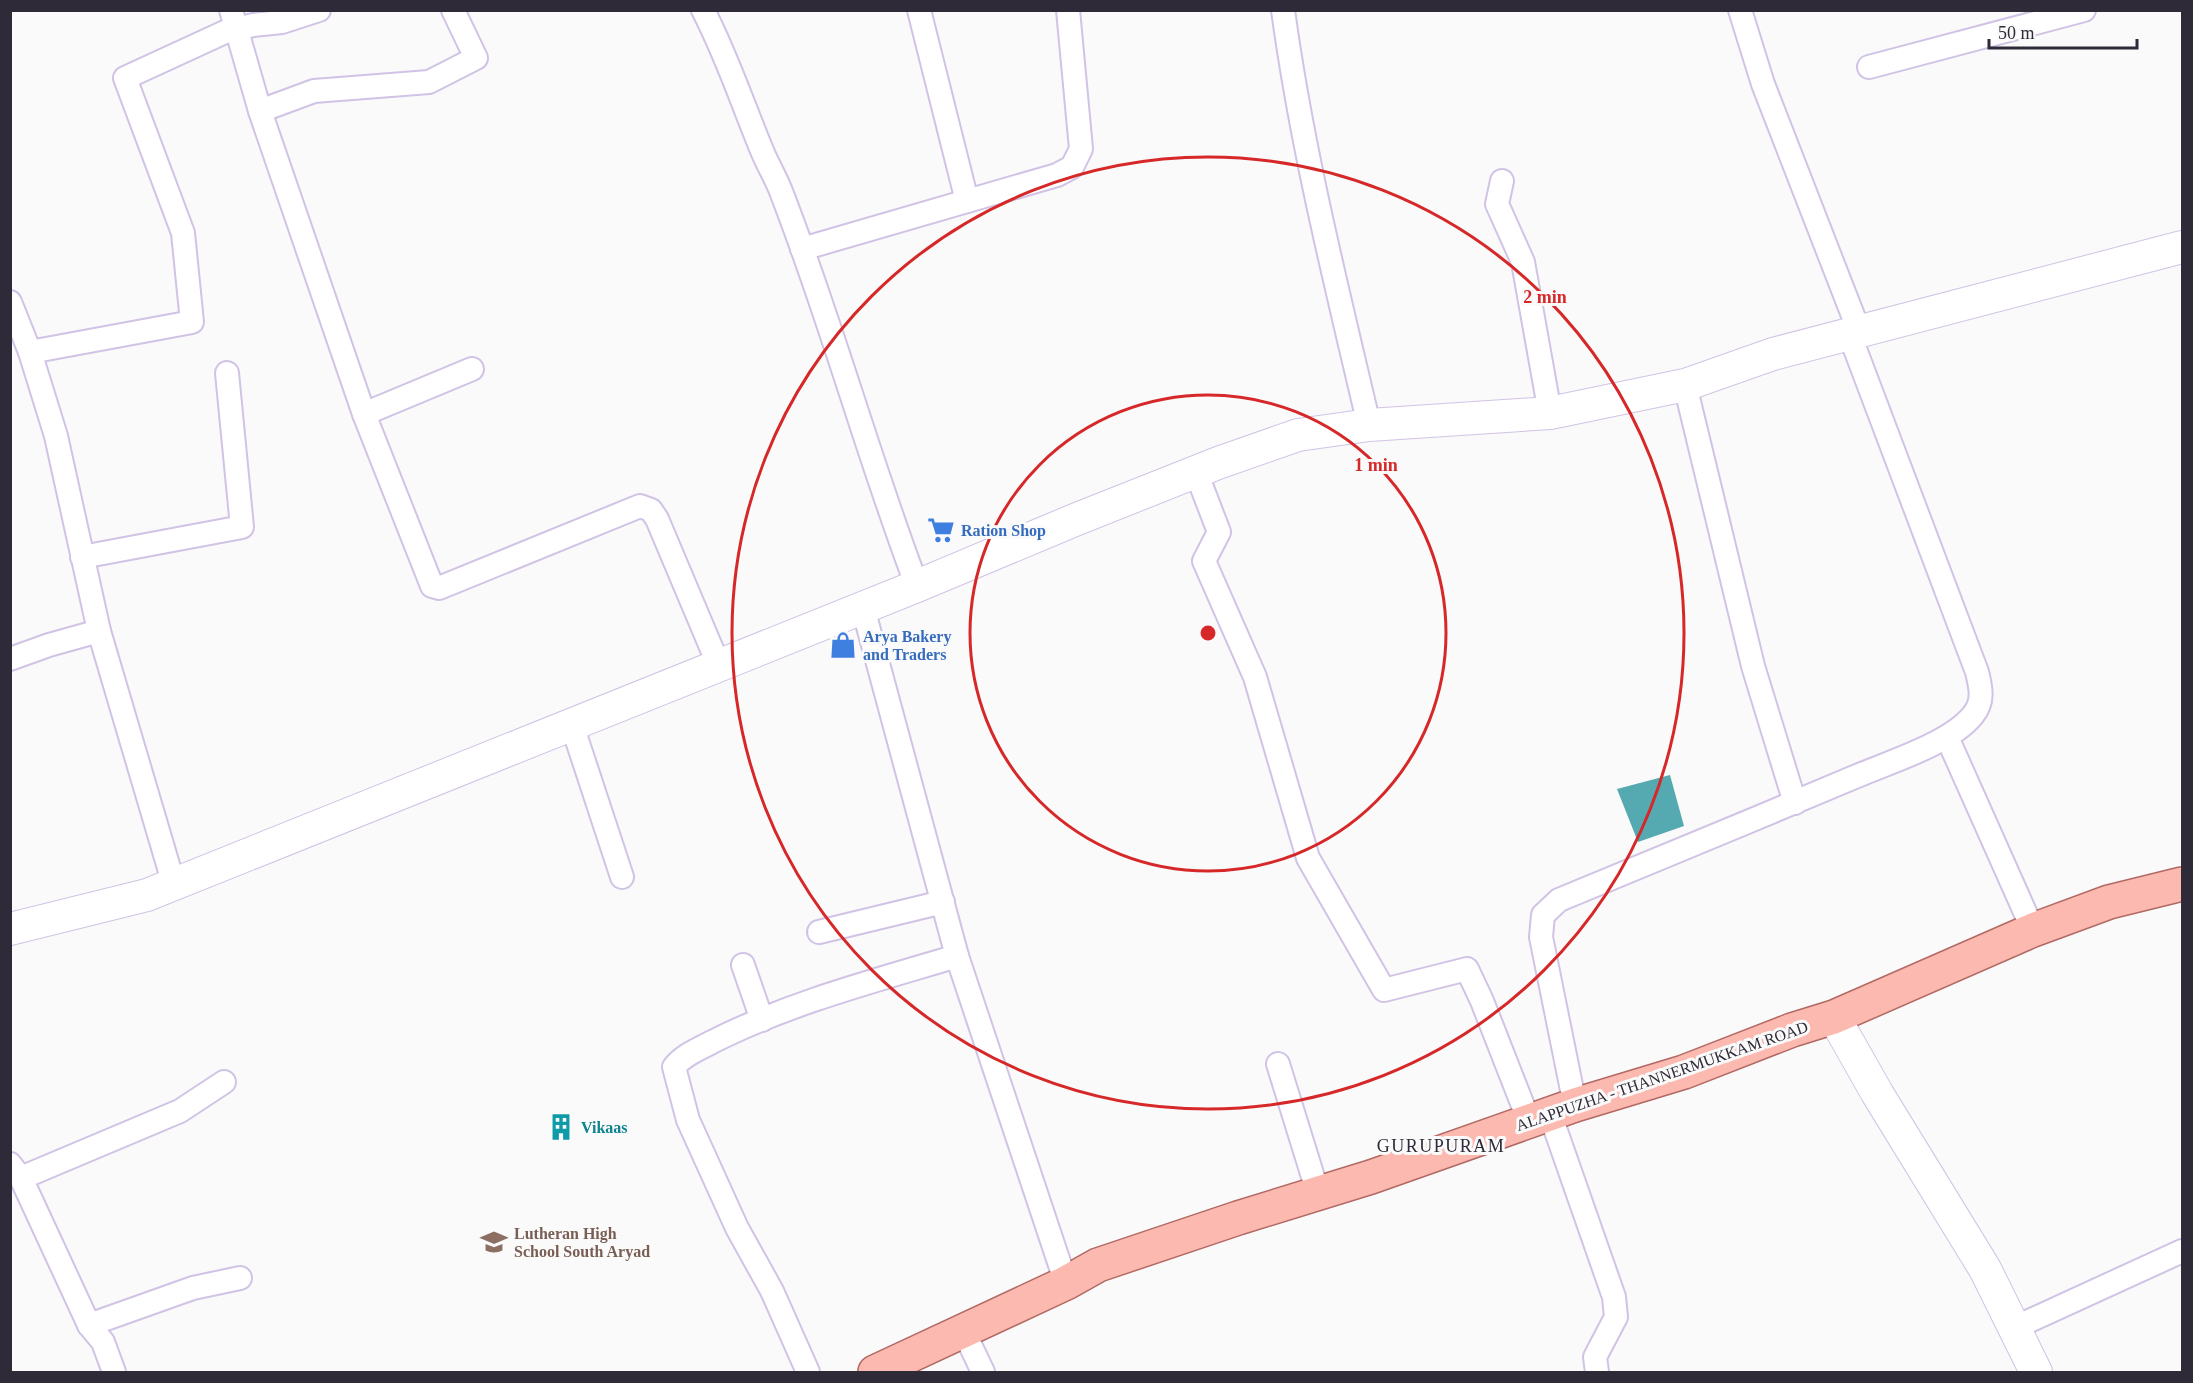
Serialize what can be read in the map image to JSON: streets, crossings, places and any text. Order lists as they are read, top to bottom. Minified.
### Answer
{"streets":{"main road":["ALAPPUZHA - THANNERMUKKAM ROAD"]},"districts":["GURUPURAM"],"places":{"supermarket":["Ration Shop"],"shop":["Arya Bakery and Traders"],"building":["Vikaas"],"school or university":["Lutheran High School South Aryad"]},"scale_bar":"50 m","rings":["2 min","1 min"]}
